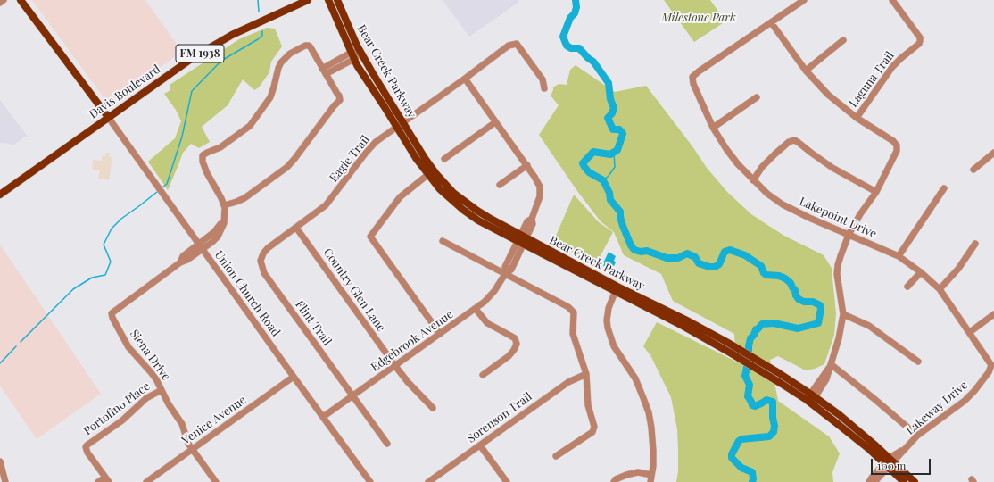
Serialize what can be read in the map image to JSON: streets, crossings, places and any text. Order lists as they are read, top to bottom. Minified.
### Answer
{"streets":{"main road":["FM 1938","Bear Creek Parkway","Davis Boulevard"],"street":["Laguna Trail","Eagle Trail","Lakepoint Drive","Country Glen Lane","Union Church Road","Flint Trail","Edgebrook Avenue","Siena Drive","Lakeway Drive","Portofino Place","Sorenson Trail","Venice Avenue"]},"crossings":[["Bear Creek Parkway","Eagle Trail"],["Bear Creek Parkway","Edgebrook Avenue"],["Bear Creek Parkway","Lakeway Drive"],["Davis Boulevard","Union Church Road"],["Eagle Trail","Country Glen Lane"],["Eagle Trail","Flint Trail"],["Eagle Trail","Edgebrook Avenue"],["Lakepoint Drive","Lakeway Drive"],["Country Glen Lane","Edgebrook Avenue"],["Union Church Road","Edgebrook Avenue"],["Union Church Road","Siena Drive"],["Union Church Road","Venice Avenue"],["Flint Trail","Edgebrook Avenue"],["Siena Drive","Portofino Place"],["Siena Drive","Venice Avenue"]],"parks":["Milestone Park"],"scale_bar":"100 m"}
